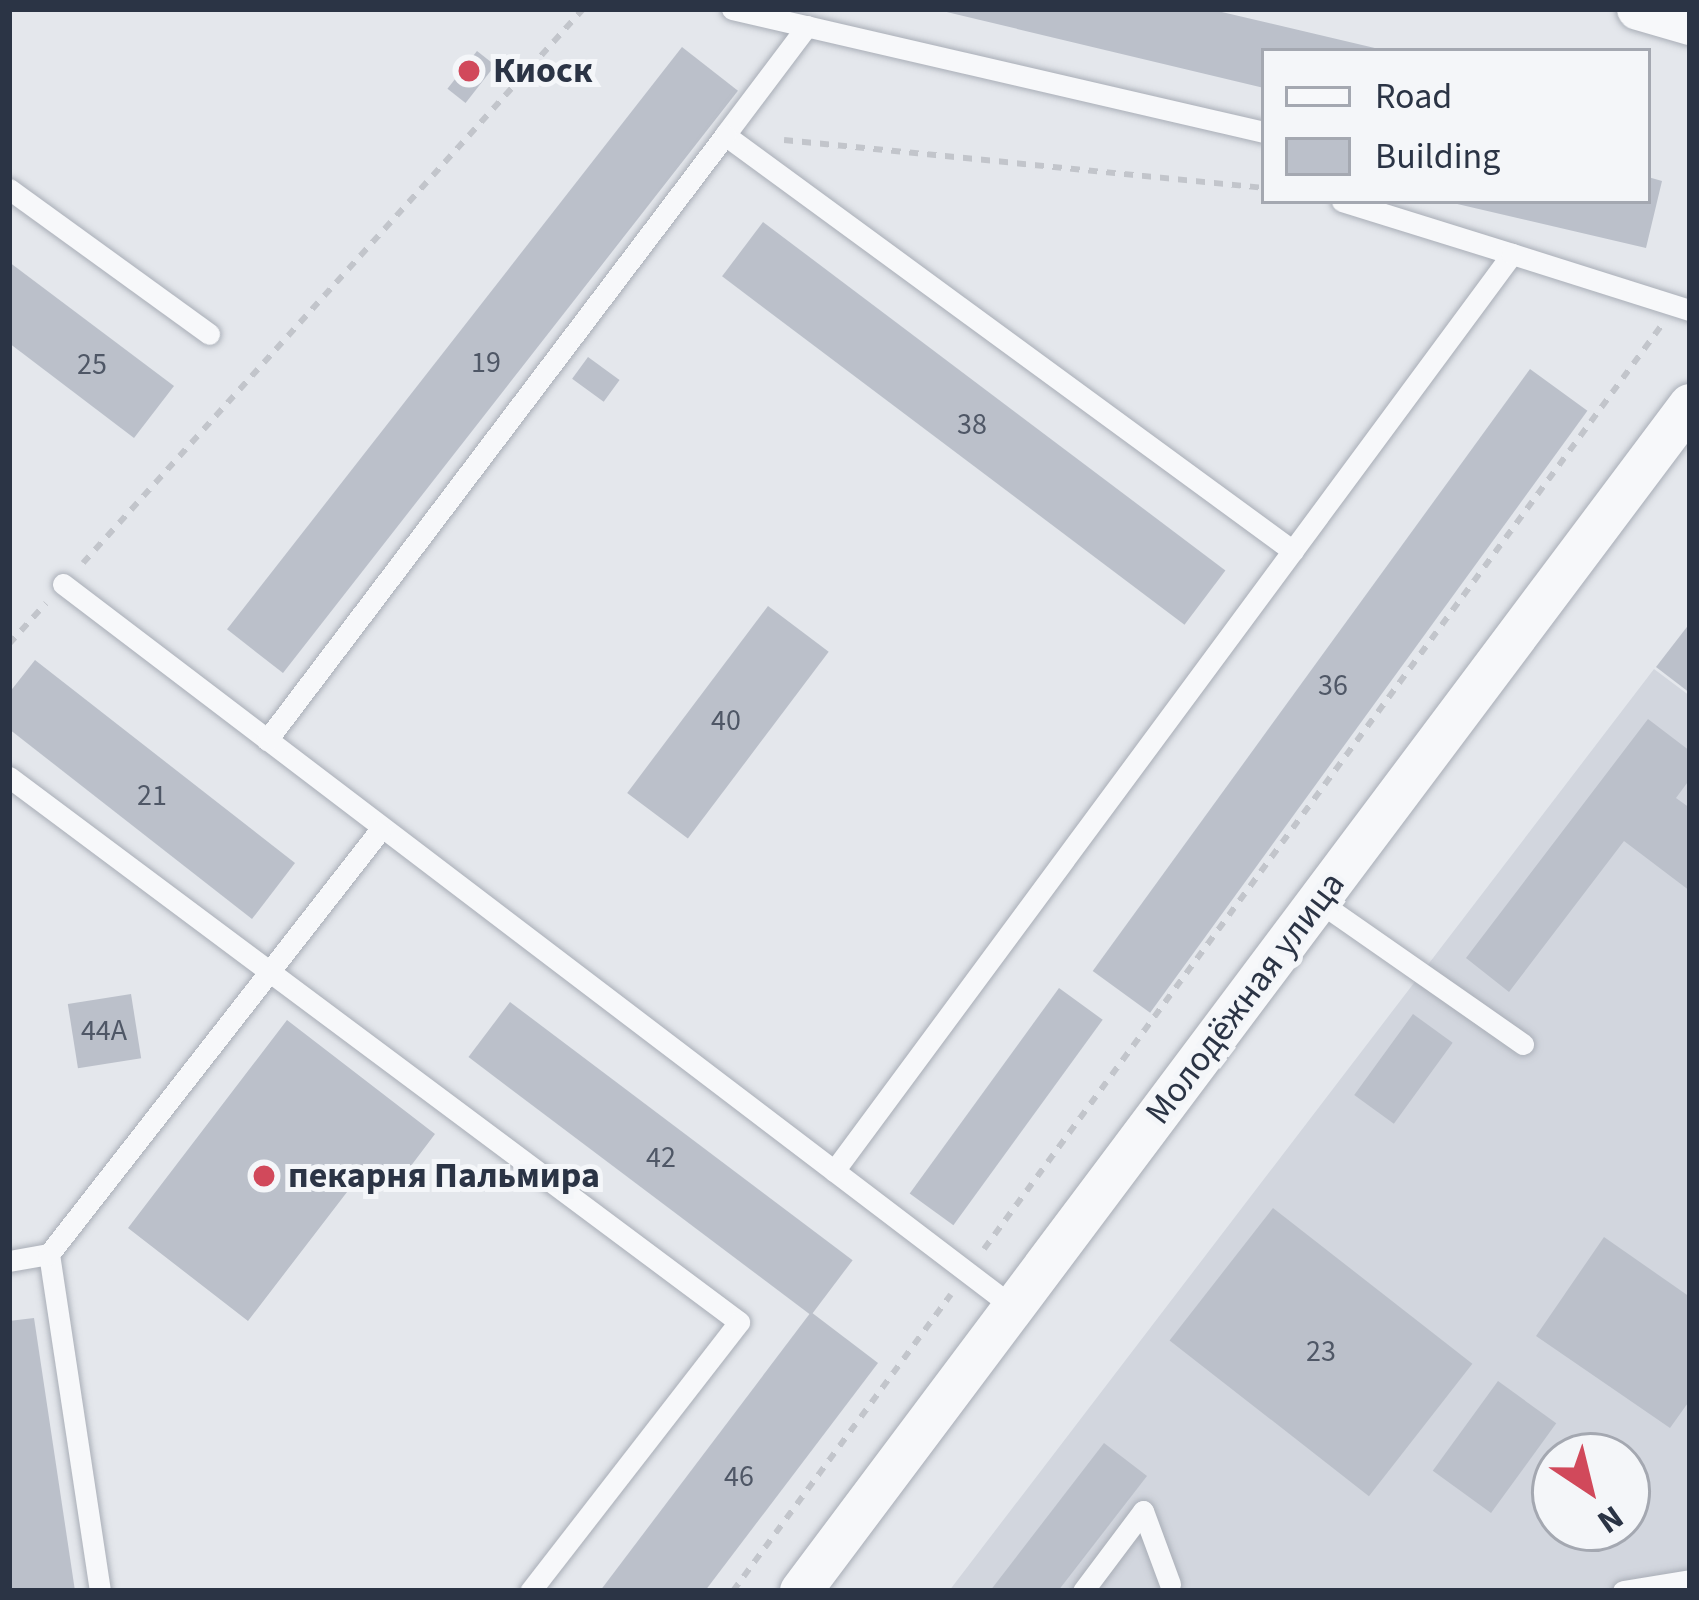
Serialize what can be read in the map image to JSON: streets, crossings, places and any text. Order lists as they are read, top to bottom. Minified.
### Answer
{"streets":{"street":["Молодёжная улица"]},"places":["Киоск","пекарня Пальмира"],"house_numbers":["19","25","38","36","40","21","44А","42","23","46"],"legend":["Road","Building"],"north":"bottom right"}
